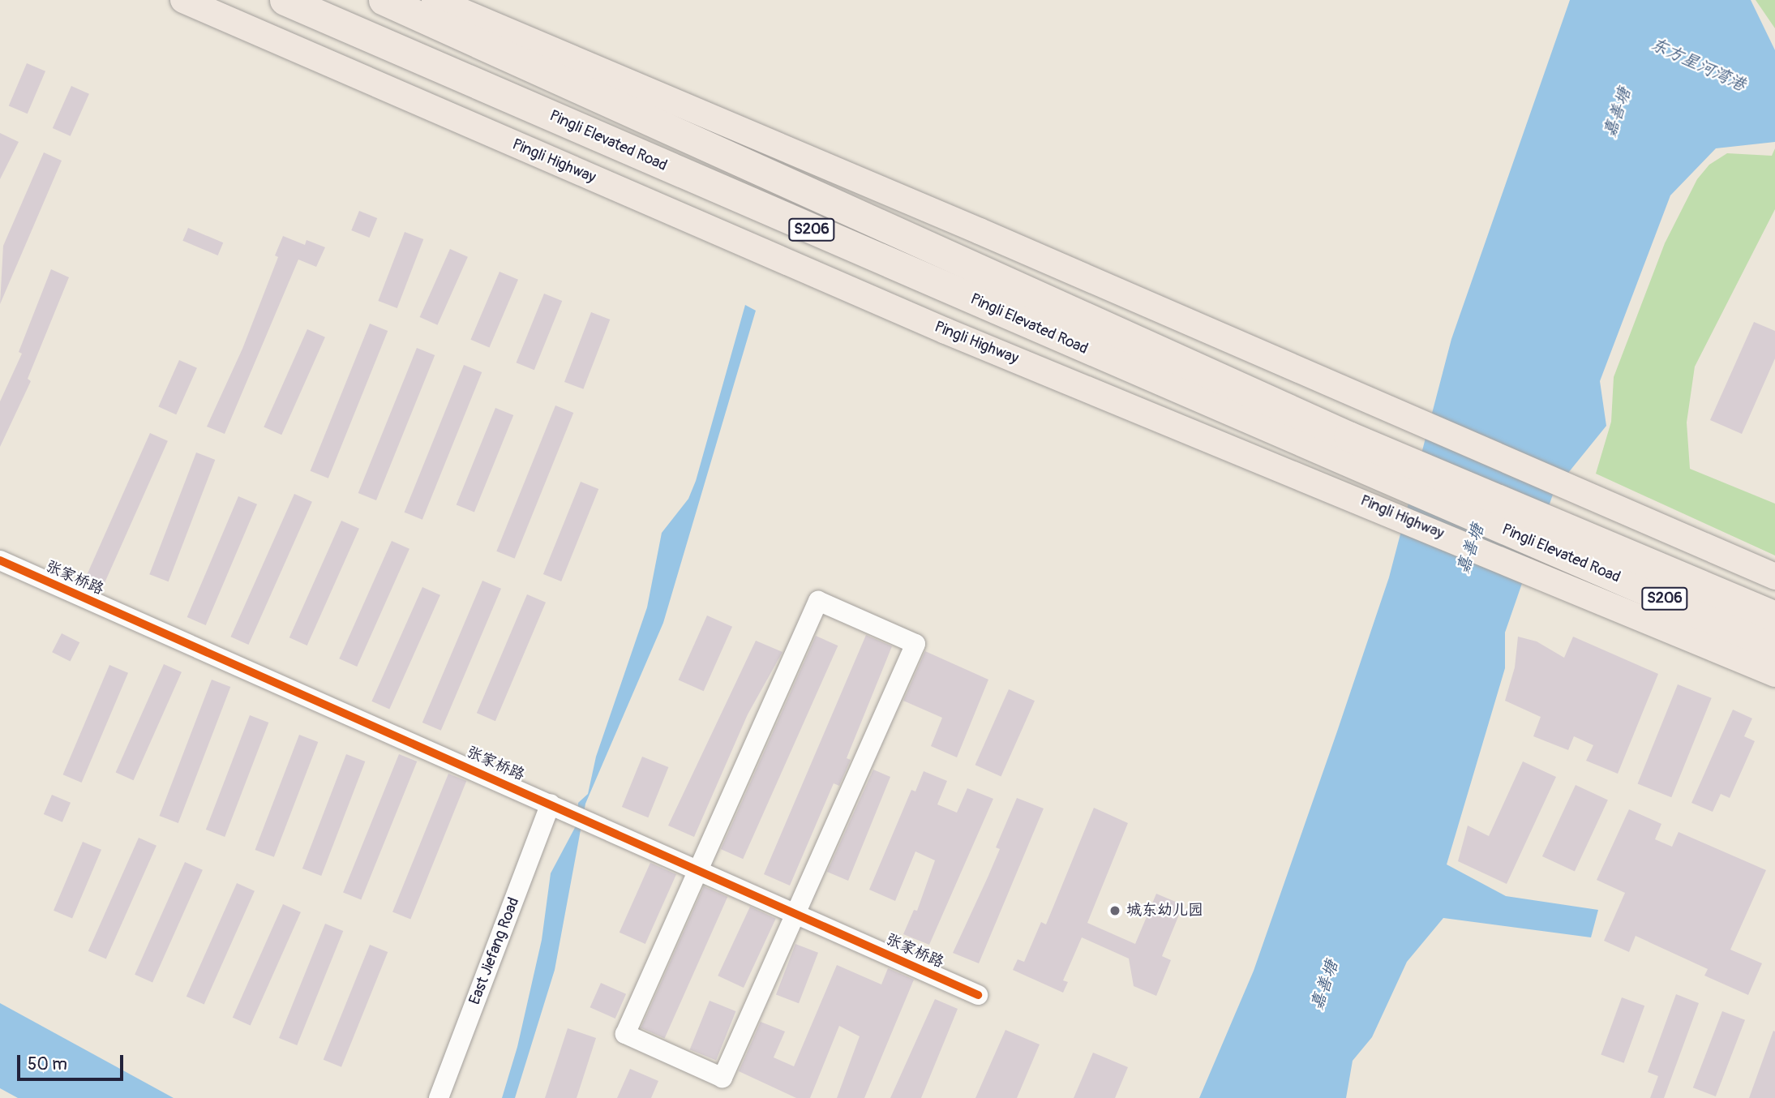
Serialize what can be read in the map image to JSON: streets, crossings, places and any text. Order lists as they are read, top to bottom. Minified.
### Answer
{"streets":{"highway":["Pingli Elevated Road","S206"],"main road":["Pingli Highway"],"street":["张家桥路","East Jiefang Road"]},"crossings":[["张家桥路","East Jiefang Road"]],"water":["东方星河湾港","嘉善塘"],"places":["城东幼儿园"],"scale_bar":"50 m"}
